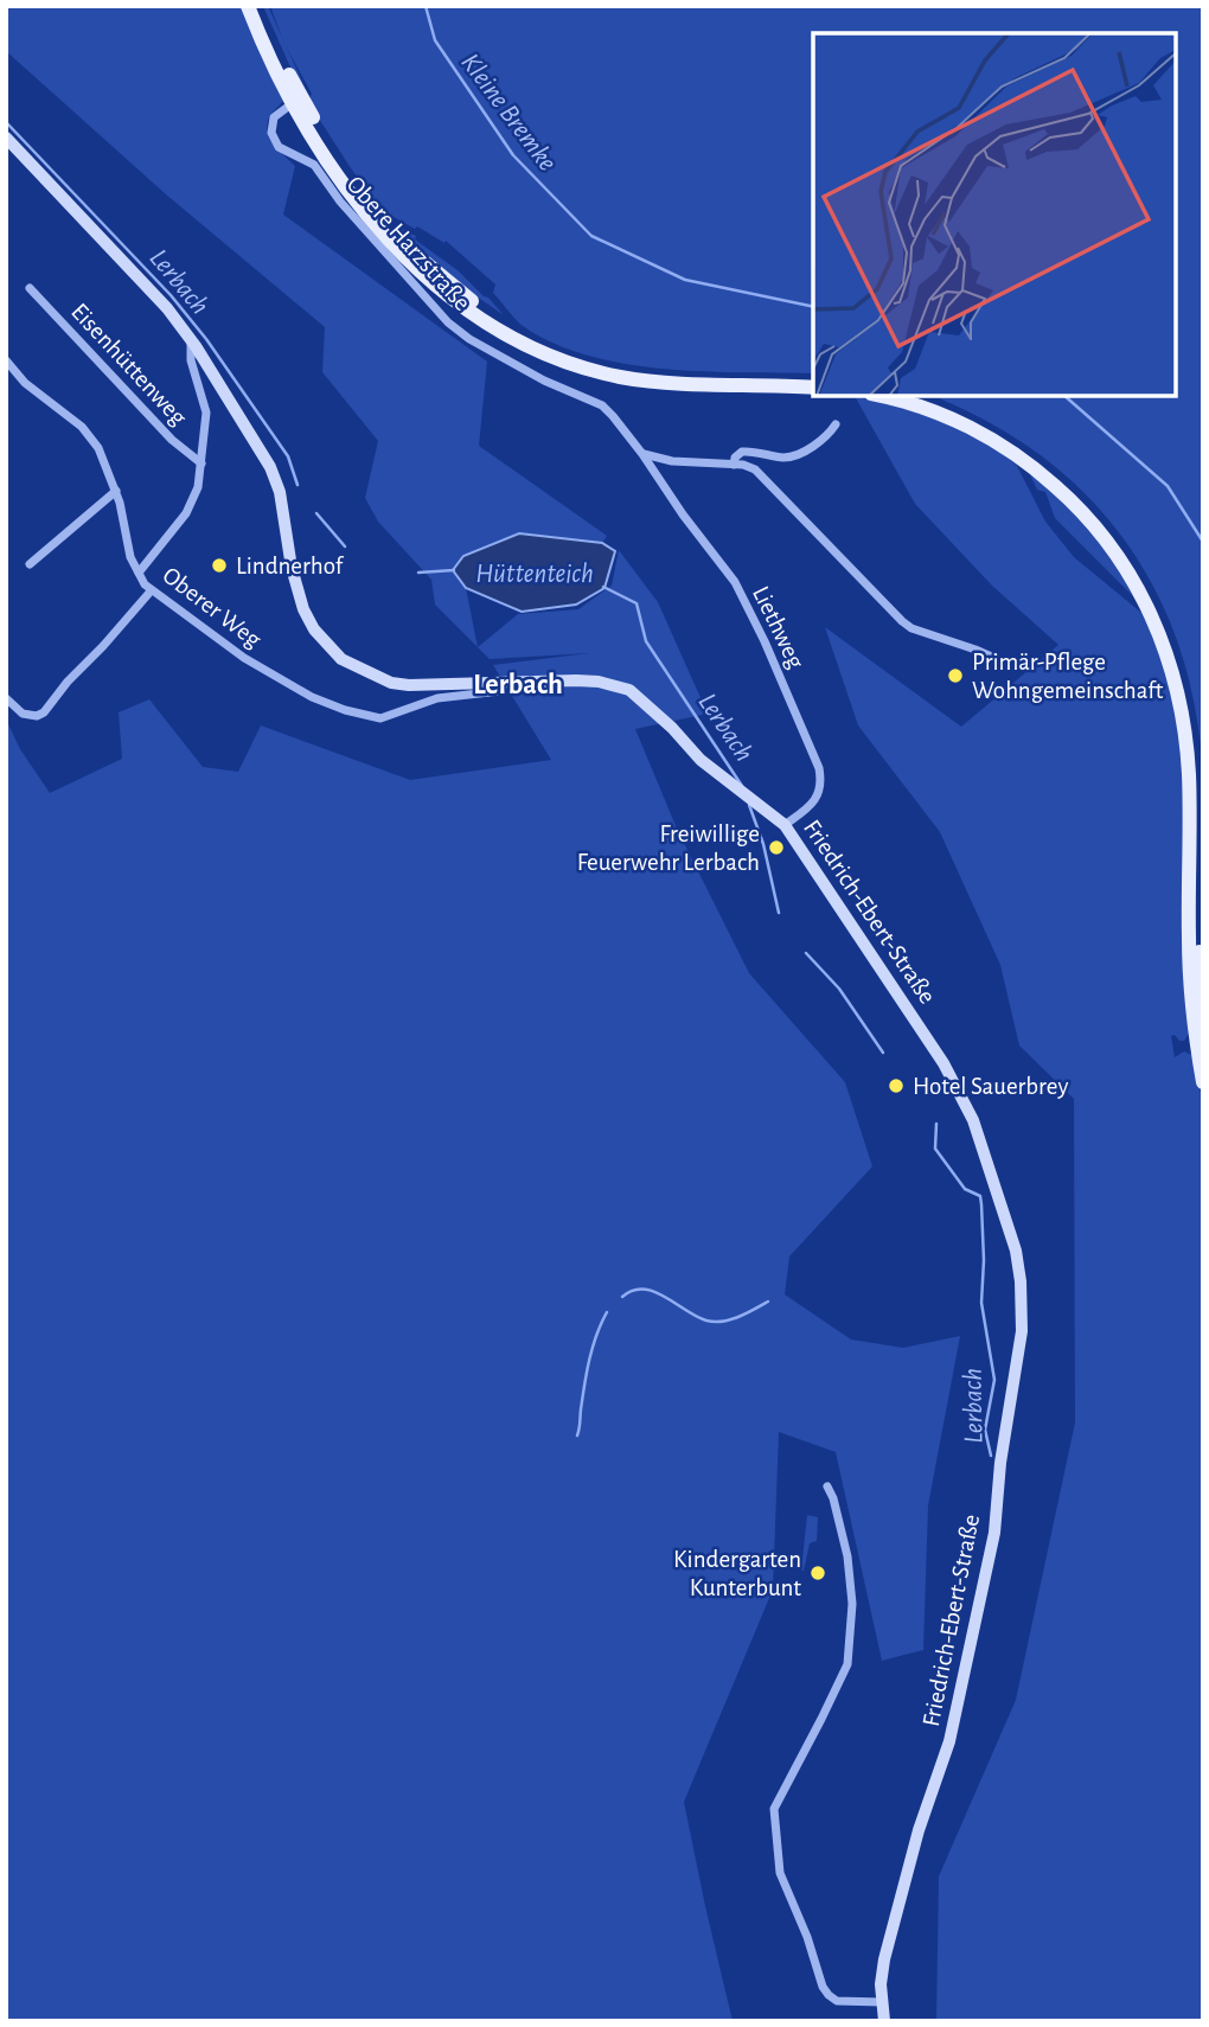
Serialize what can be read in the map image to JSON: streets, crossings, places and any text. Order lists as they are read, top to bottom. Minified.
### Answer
{"streets":{"street":["Obere Harzstraße","Eisenhüttenweg","Oberer Weg","Liethweg","Friedrich-Ebert-Straße"]},"crossings":[["Obere Harzstraße","Liethweg"],["Oberer Weg","Friedrich-Ebert-Straße"],["Liethweg","Friedrich-Ebert-Straße"]],"districts":["Lerbach"],"water":["Kleine Bremke","Lerbach","Hüttenteich"],"places":["Lindnerhof","Primär-Pflege Wohngemeinschaft","Freiwillige Feuerwehr Lerbach","Hotel Sauerbrey","Kindergarten Kunterbunt"]}
